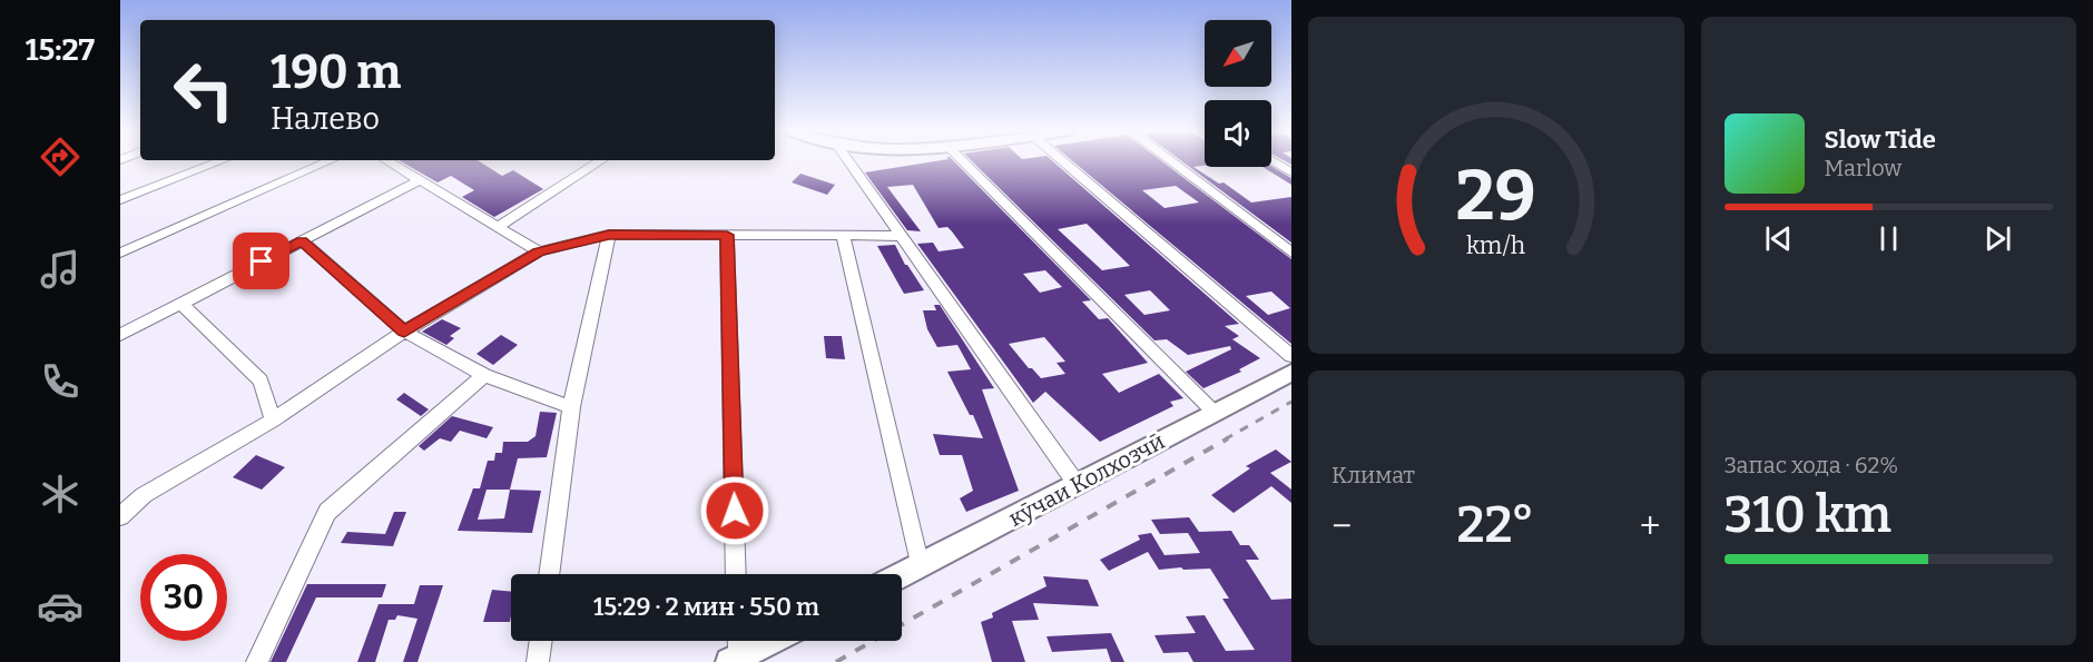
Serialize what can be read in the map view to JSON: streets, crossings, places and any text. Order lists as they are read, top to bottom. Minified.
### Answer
{"streets":{"main road":["кӯчаи Колхозчӣ"]},"north":"bottom left","page":{"tabs":"15:27","turn":["190 m","Налево"],"song":["Slow Tide","Marlow"],"tile":["Климат",["Запас хода · 62%","310 km"]],"heat":["−","22°","+"],"limit":"30","trip":"15:29 · 2 мин · 550 m","gauge":["29","km/h"]}}
